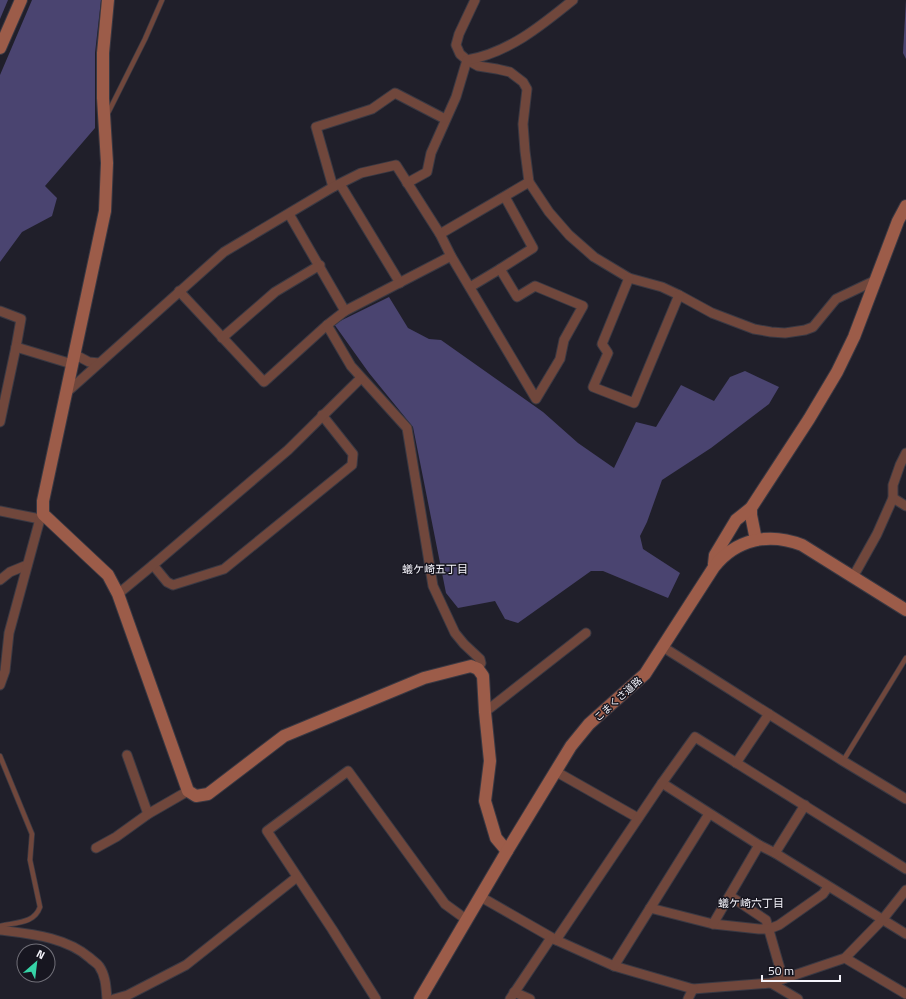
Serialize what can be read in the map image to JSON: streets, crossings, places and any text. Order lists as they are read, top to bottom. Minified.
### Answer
{"streets":{"street":["こまくさ道路"]},"districts":["蟻ケ崎五丁目","蟻ケ崎六丁目"],"scale_bar":"50 m","north":"top right"}
